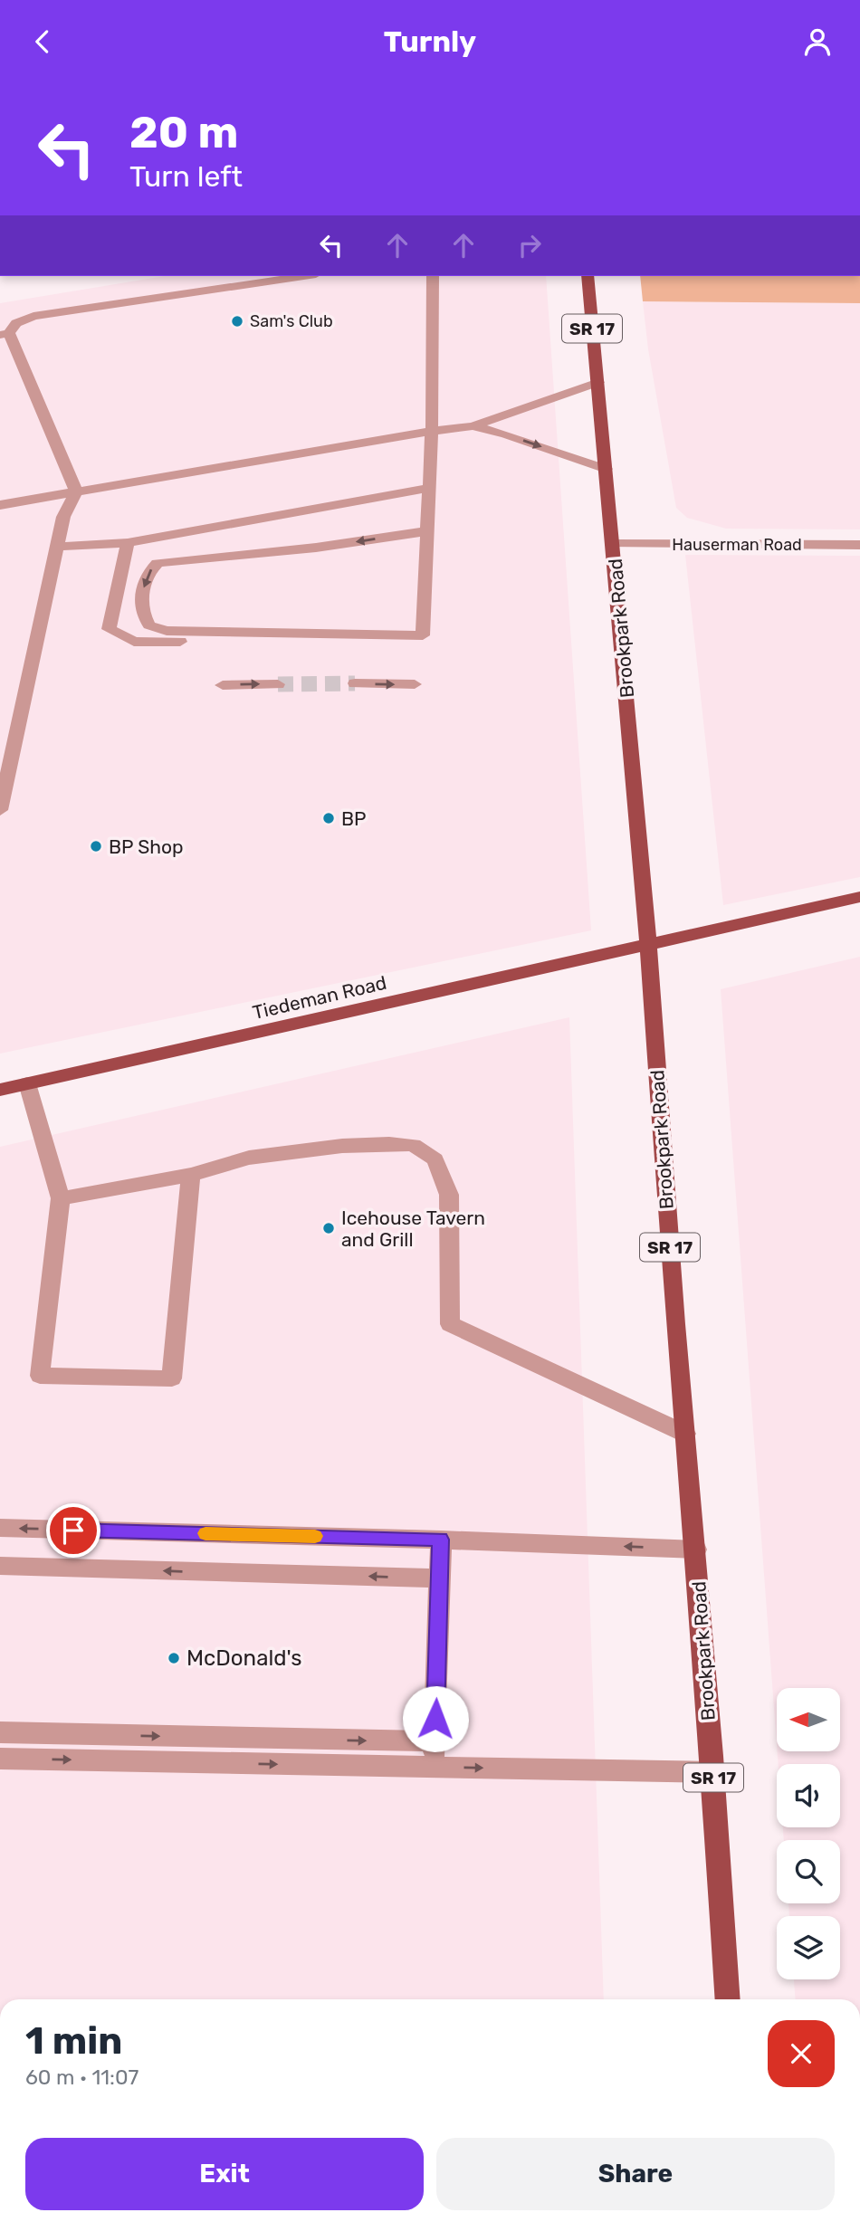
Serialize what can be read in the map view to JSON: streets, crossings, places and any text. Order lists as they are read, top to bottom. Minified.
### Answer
{"streets":{"main road":["SR 17","Brookpark Road","Tiedeman Road"],"street":["Hauserman Road"]},"crossings":[["Hauserman Road","Brookpark Road"],["Brookpark Road","Tiedeman Road"]],"places":["Sam's Club","BP","BP Shop","Icehouse Tavern and Grill","McDonald's"],"north":"left","page":{"header":"Turnly","turn":["20 m","Turn left"],"heading":["1 min","60 m · 11:07"],"buttons":["Exit","Share"]}}
